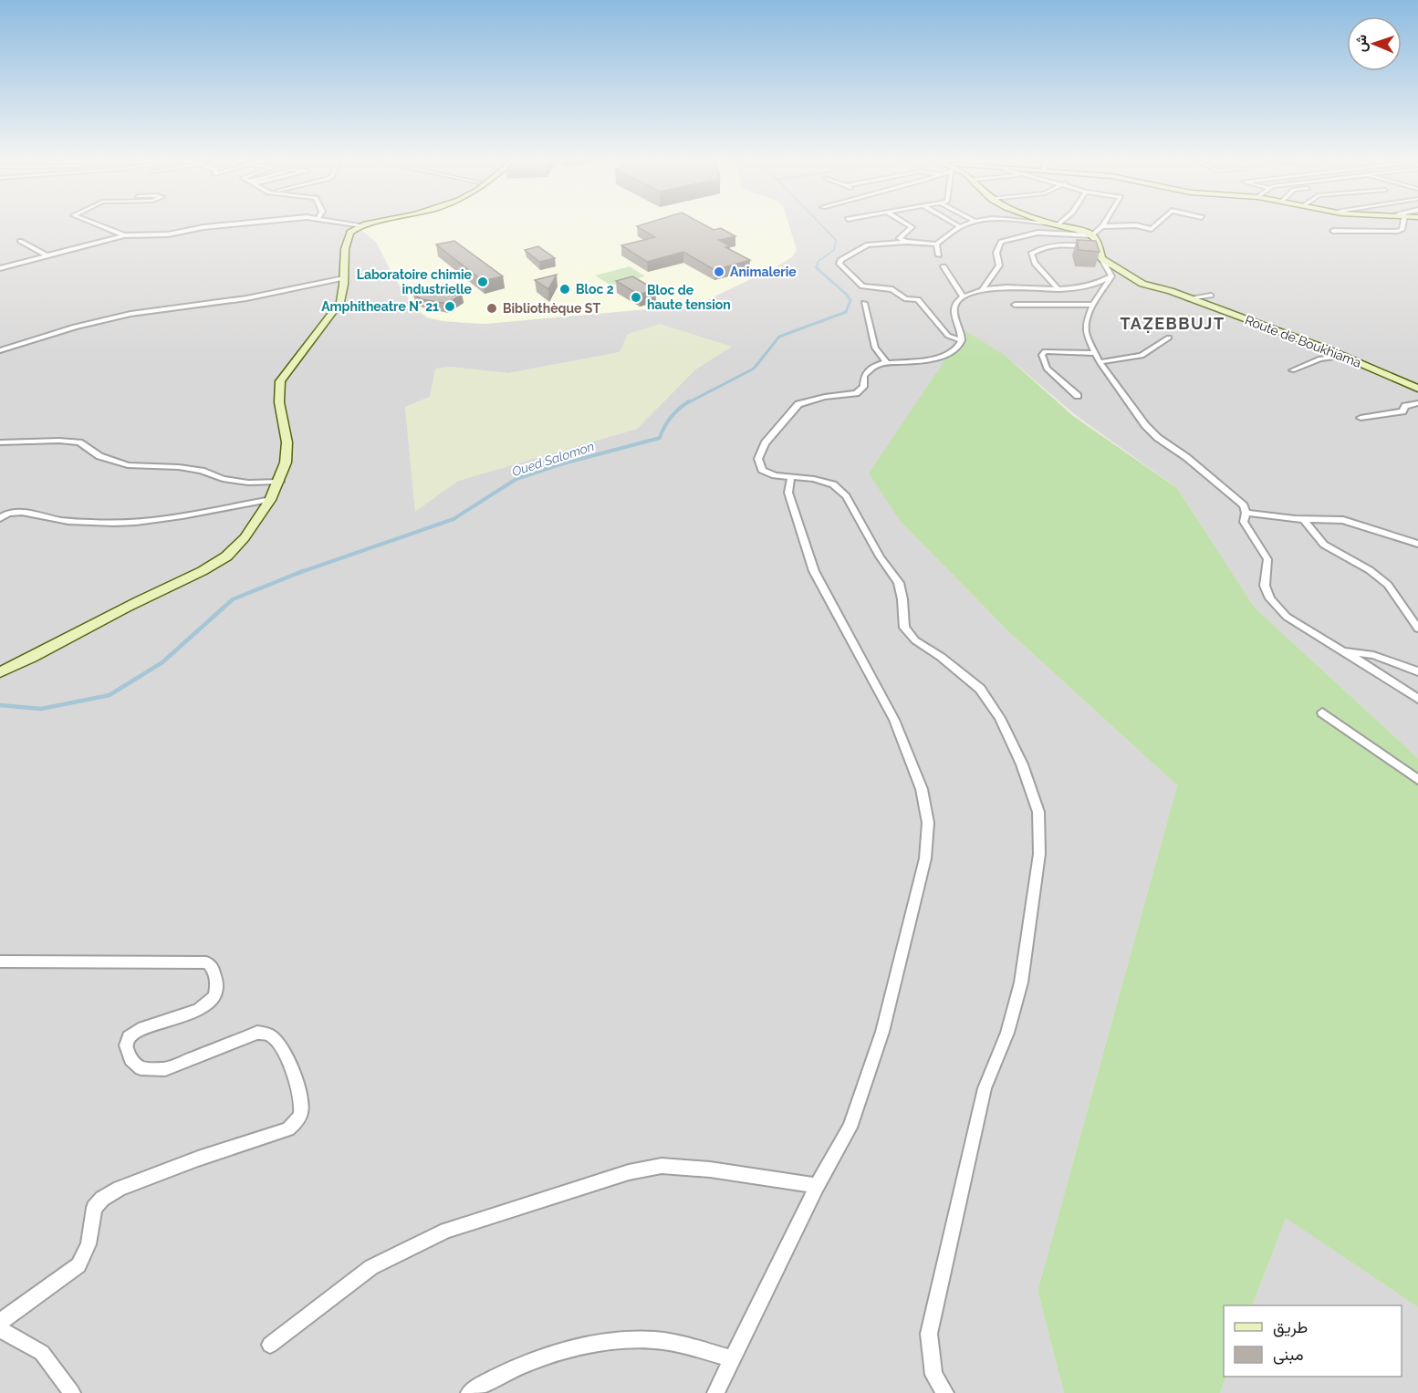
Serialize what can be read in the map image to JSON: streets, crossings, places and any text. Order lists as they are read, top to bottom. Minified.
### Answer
{"streets":{"street":["Route de Boukhiama"]},"districts":["TAẒEBBUJT"],"water":["Oued Salomon"],"places":["Animalerie","Laboratoire chimie industrielle","Bloc 2","Bloc de haute tension","Amphitheatre N° 21","Bibliothèque ST"],"legend":["طريق","مبنى"],"north":"left"}
